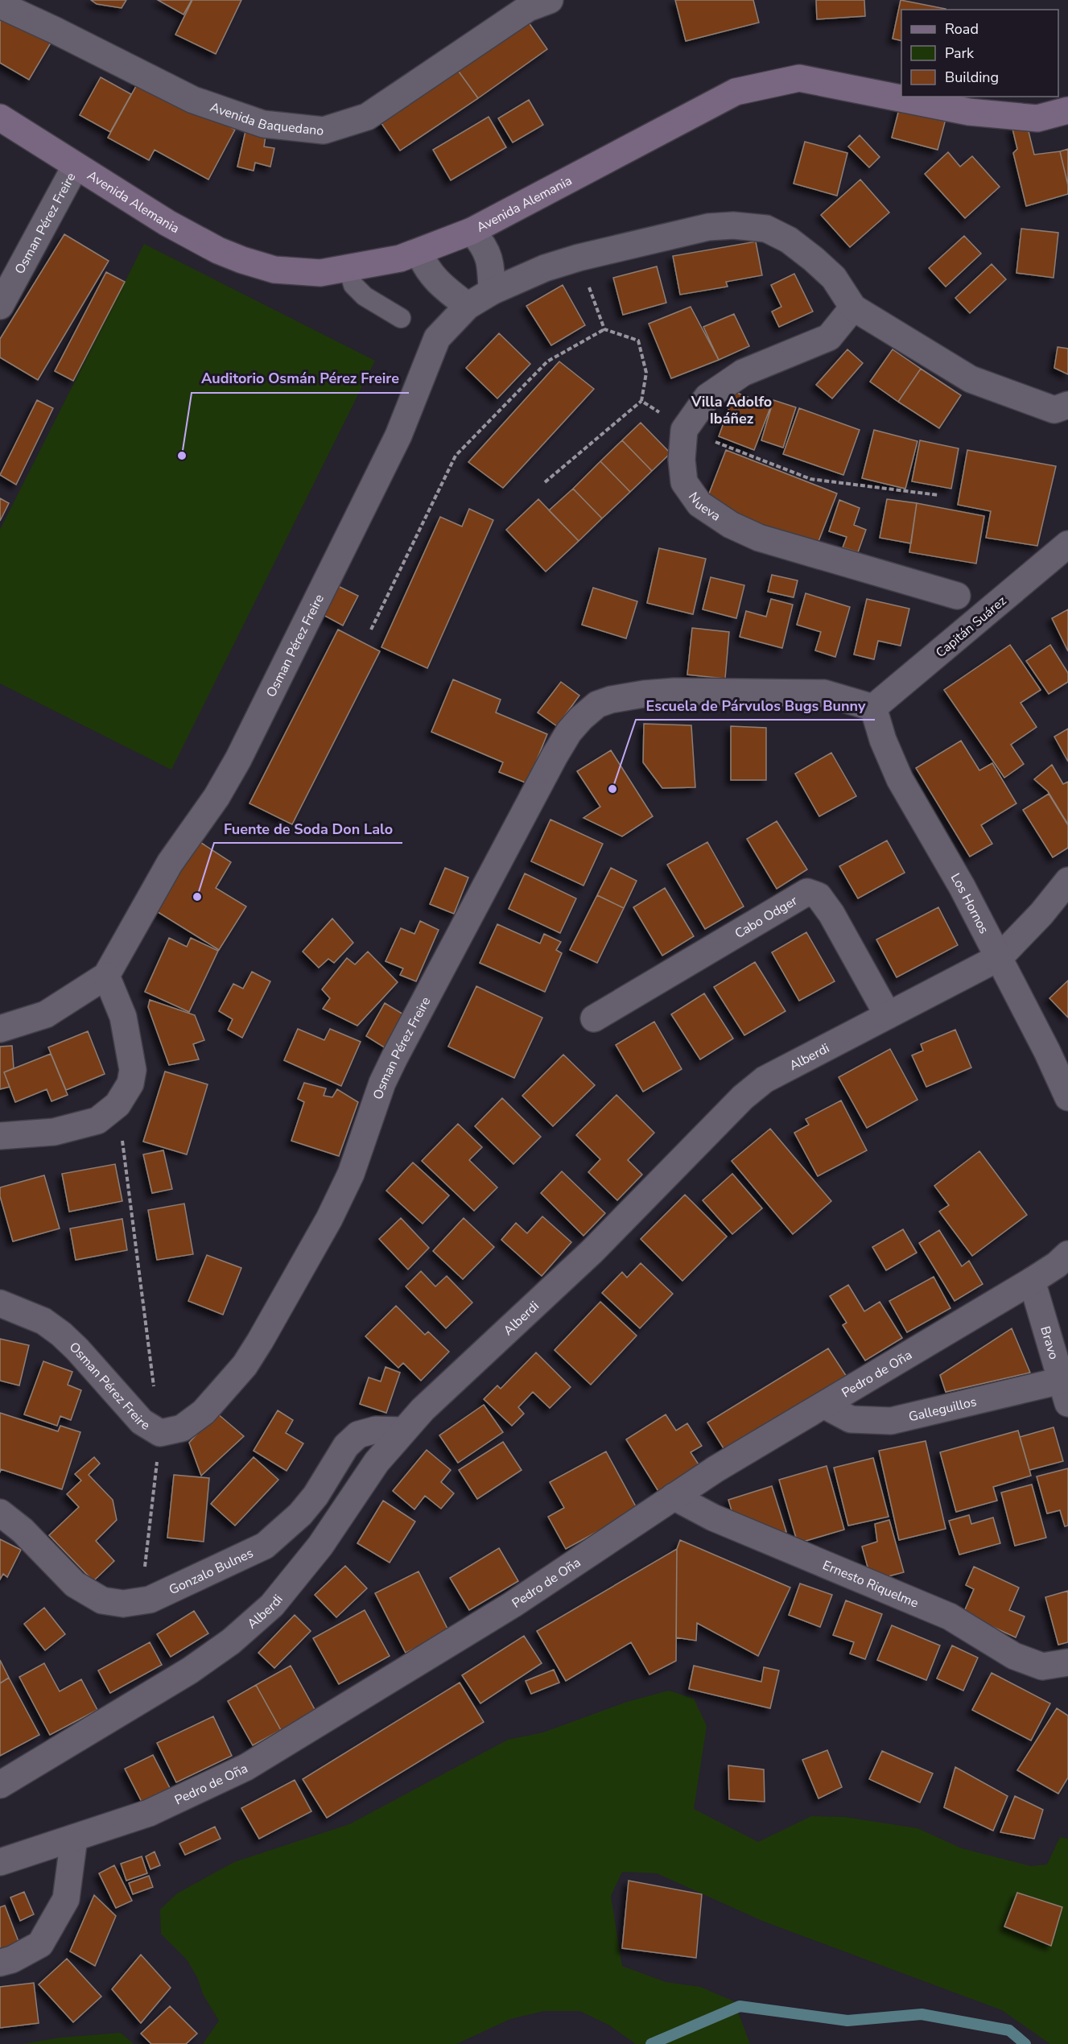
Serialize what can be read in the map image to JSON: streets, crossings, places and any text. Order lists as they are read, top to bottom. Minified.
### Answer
{"streets":{"main road":["Avenida Alemania"],"street":["Avenida Baquedano","Osman Pérez Freire","Nueva","Capitán Suárez","Los Hornos","Cabo Odger","Alberdi","Bravo","Pedro de Oña","Galleguillos","Gonzalo Bulnes","Ernesto Riquelme"]},"crossings":[["Avenida Alemania","Osman Pérez Freire"],["Osman Pérez Freire","Capitán Suárez"],["Osman Pérez Freire","Los Hornos"],["Capitán Suárez","Los Hornos"],["Los Hornos","Alberdi"],["Cabo Odger","Alberdi"],["Alberdi","Gonzalo Bulnes"],["Bravo","Pedro de Oña"],["Bravo","Galleguillos"],["Pedro de Oña","Galleguillos"],["Pedro de Oña","Ernesto Riquelme"]],"districts":["Villa Adolfo Ibáñez"],"places":["Auditorio Osmán Pérez Freire","Escuela de Párvulos Bugs Bunny","Fuente de Soda Don Lalo"],"legend":["Road","Park","Building"]}
